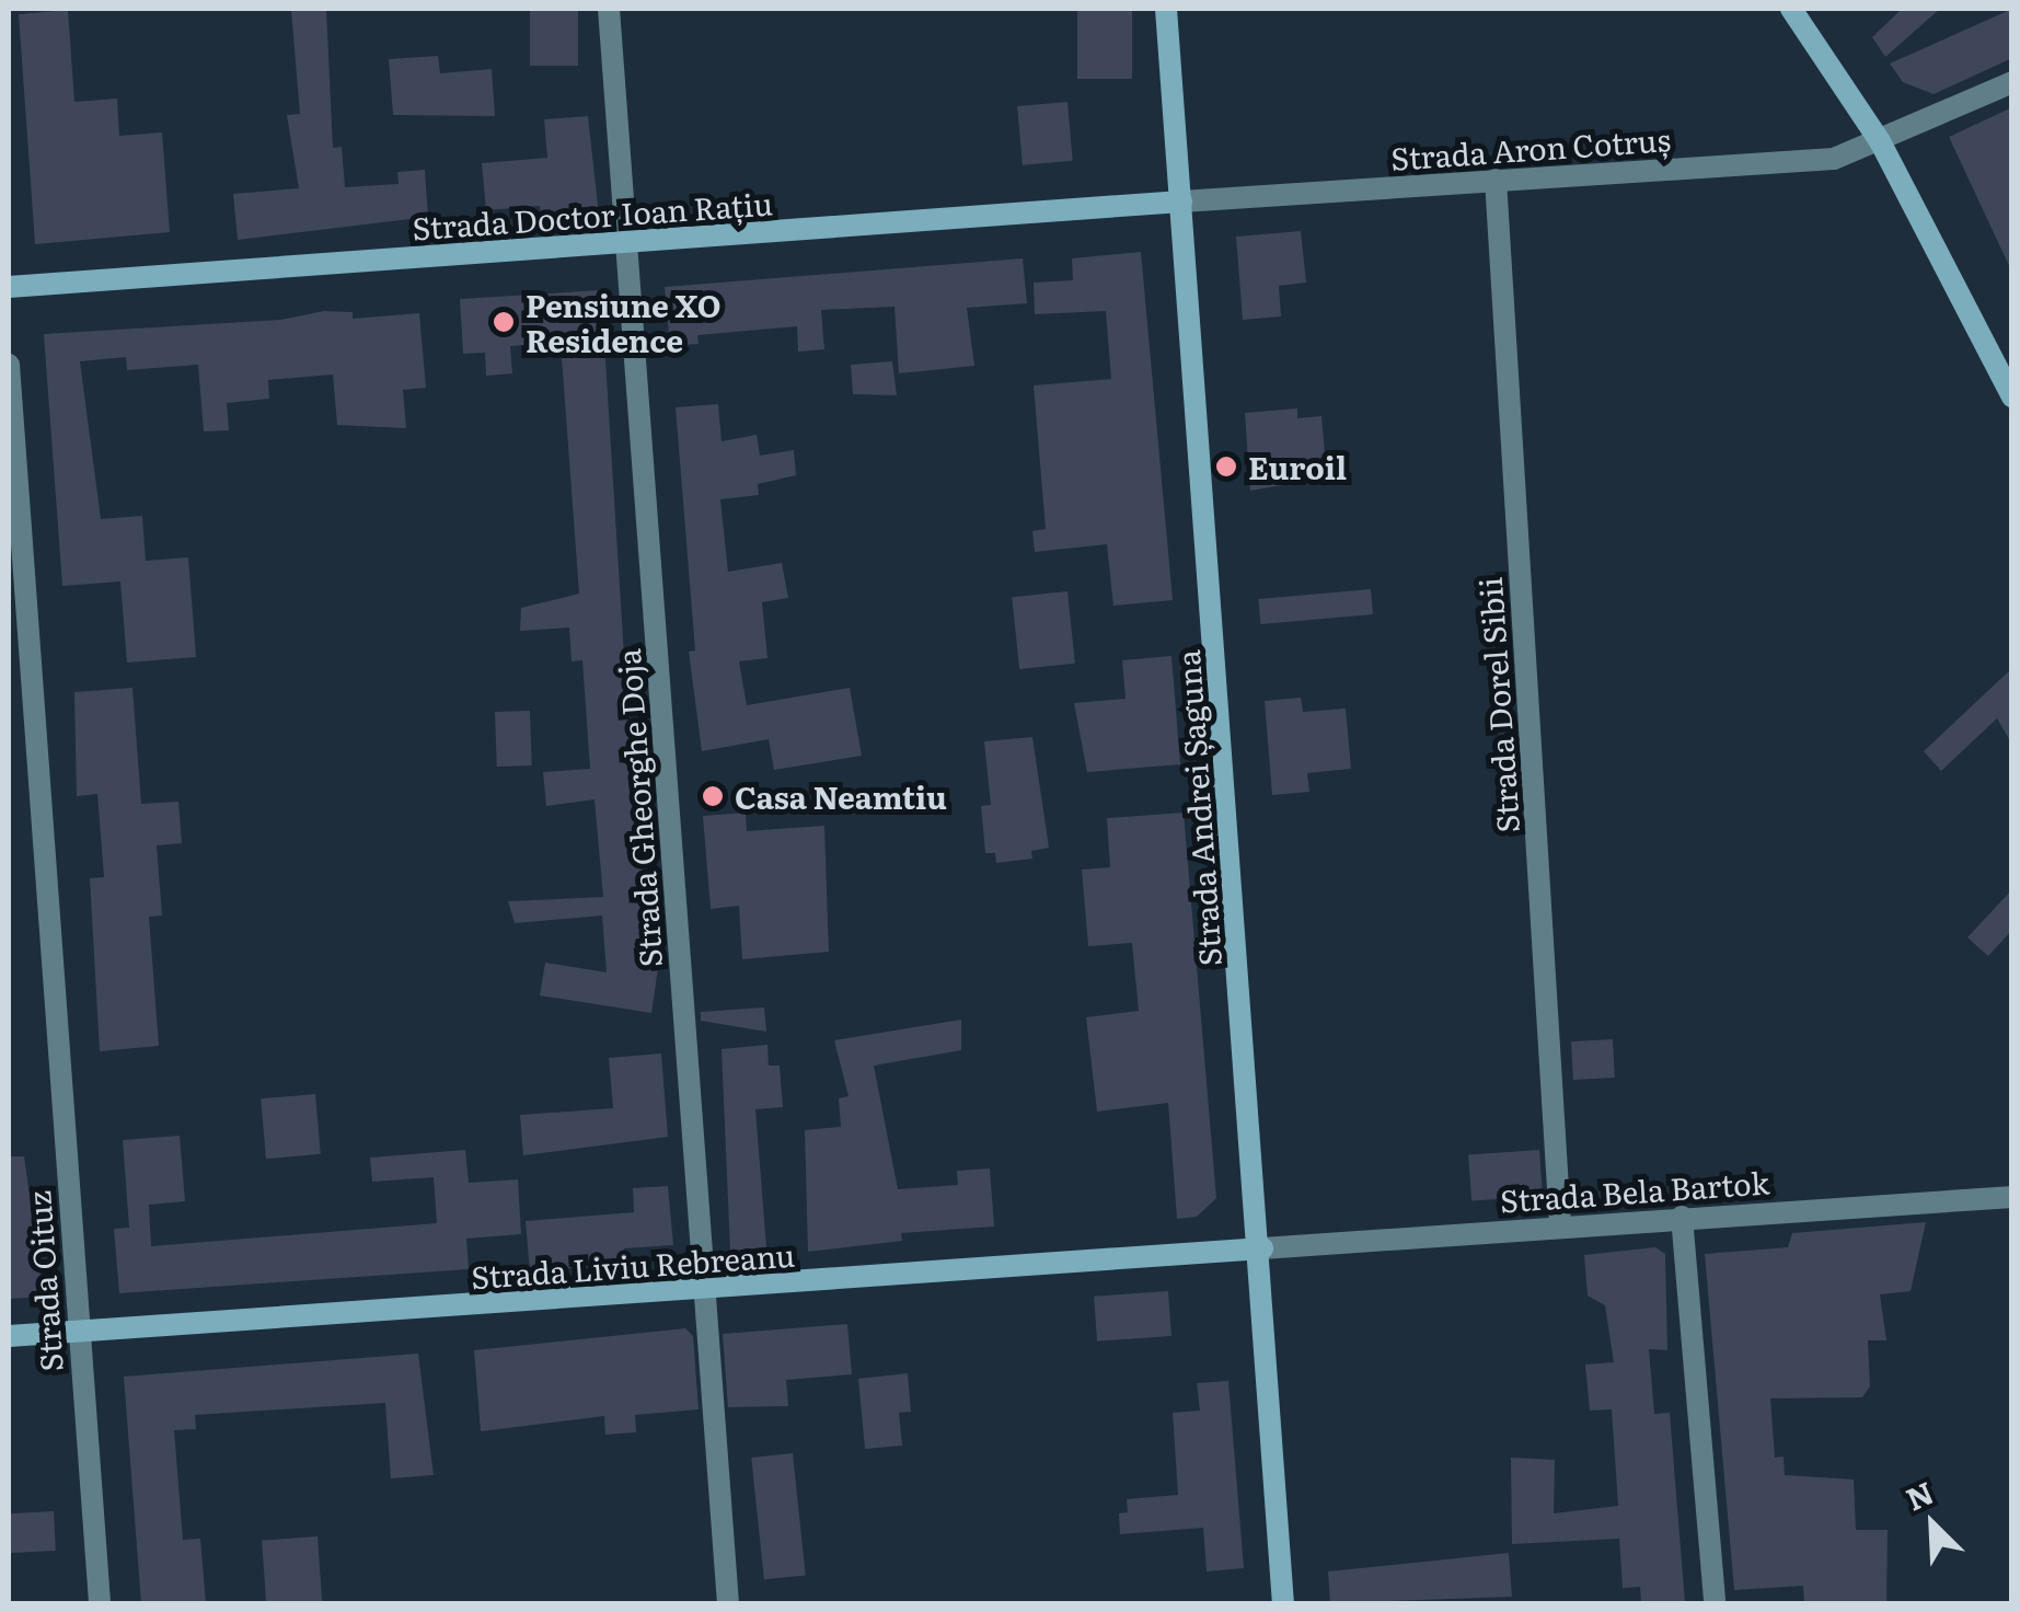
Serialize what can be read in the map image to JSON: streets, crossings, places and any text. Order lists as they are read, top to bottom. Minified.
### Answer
{"streets":{"street":["Strada Aron Cotruș","Strada Doctor Ioan Rațiu","Strada Dorel Sibii","Strada Gheorghe Doja","Strada Andrei Șaguna","Strada Bela Bartok","Strada Liviu Rebreanu","Strada Oituz"]},"crossings":[["Strada Aron Cotruș","Strada Doctor Ioan Rațiu"],["Strada Aron Cotruș","Strada Dorel Sibii"],["Strada Aron Cotruș","Strada Andrei Șaguna"],["Strada Doctor Ioan Rațiu","Strada Gheorghe Doja"],["Strada Doctor Ioan Rațiu","Strada Andrei Șaguna"],["Strada Dorel Sibii","Strada Bela Bartok"],["Strada Gheorghe Doja","Strada Liviu Rebreanu"],["Strada Andrei Șaguna","Strada Bela Bartok"],["Strada Andrei Șaguna","Strada Liviu Rebreanu"],["Strada Bela Bartok","Strada Liviu Rebreanu"],["Strada Liviu Rebreanu","Strada Oituz"]],"places":["Pensiune XO Residence","Euroil","Casa Neamtiu"],"north":"top left"}
